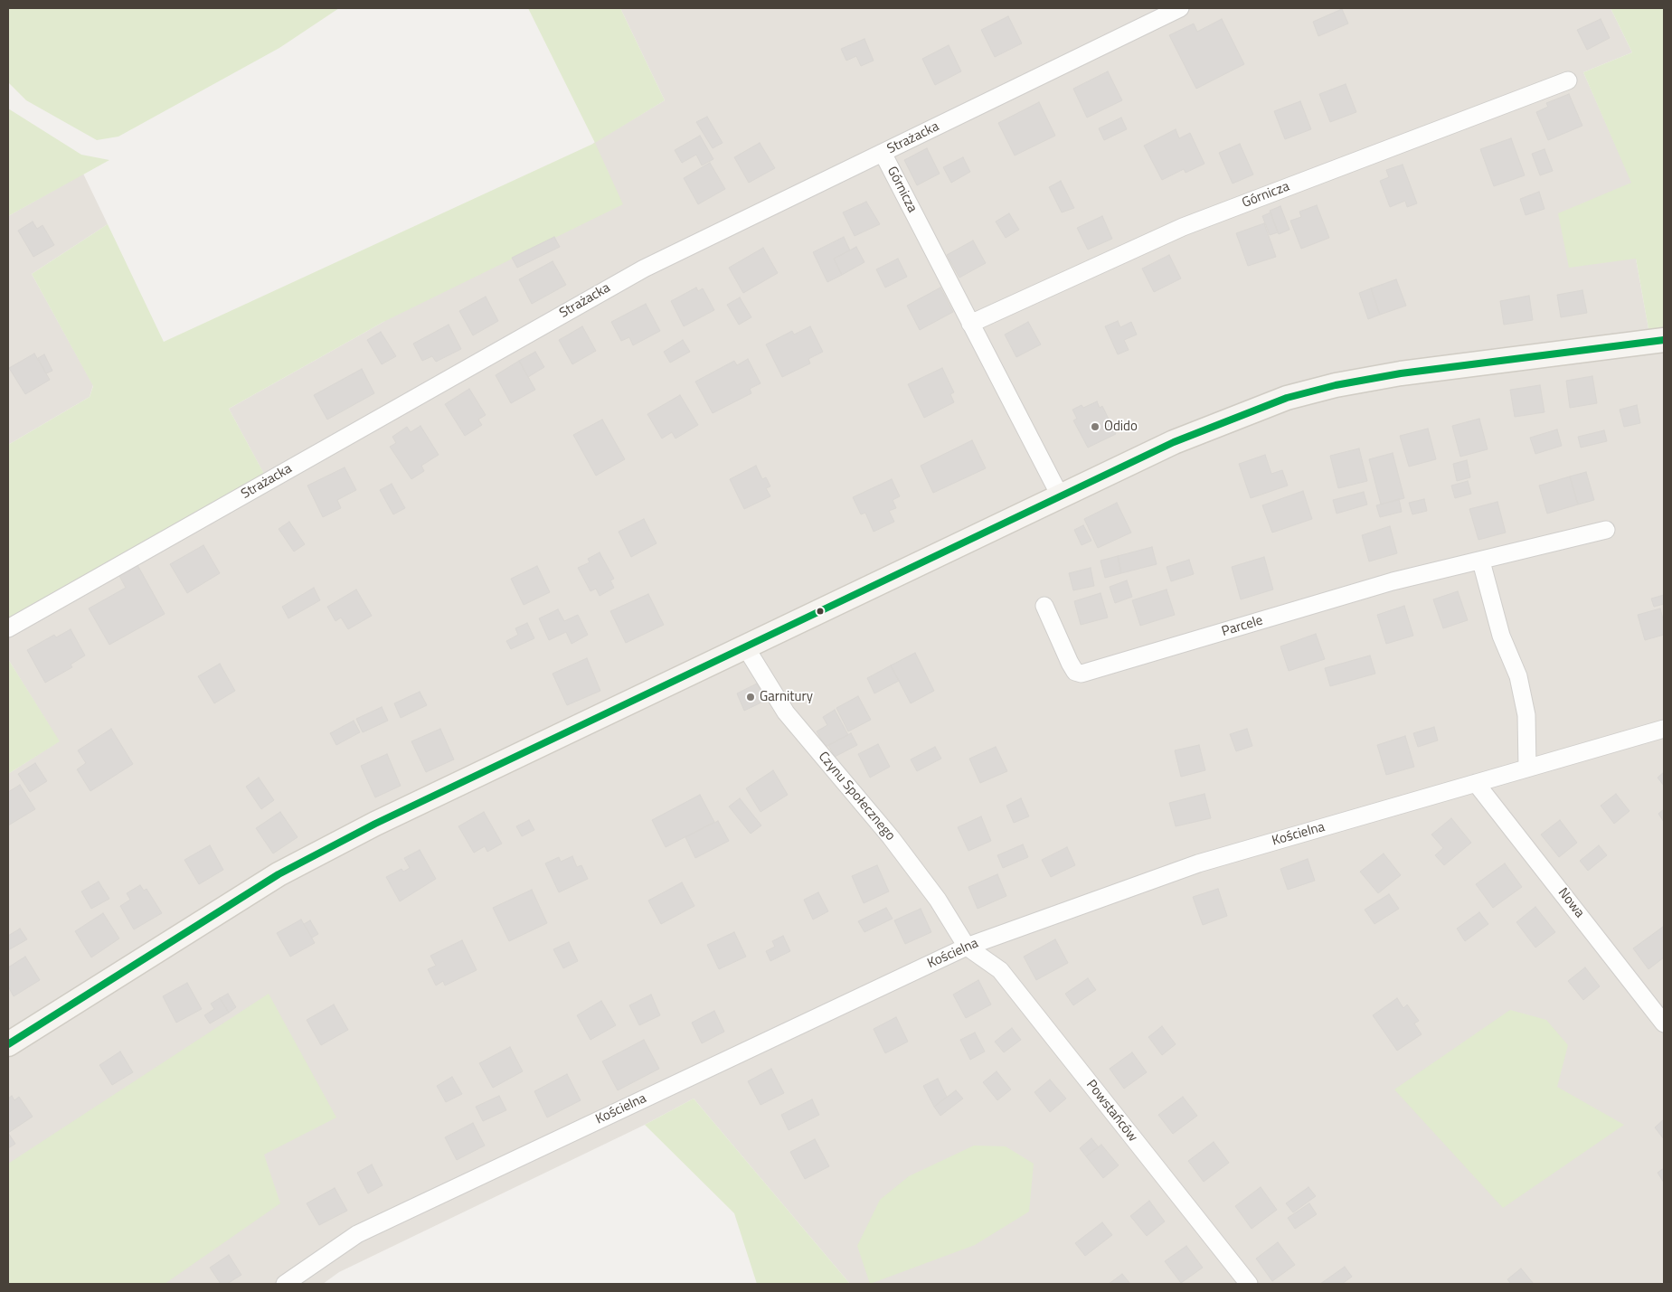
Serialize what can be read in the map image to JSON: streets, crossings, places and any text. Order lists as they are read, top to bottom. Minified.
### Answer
{"streets":{"street":["Strażacka","Górnicza","Parcele","Czynu Społecznego","Kościelna","Nowa","Powstańców"]},"crossings":[["Strażacka","Górnicza"],["Czynu Społecznego","Kościelna"],["Czynu Społecznego","Powstańców"],["Kościelna","Nowa"],["Kościelna","Powstańców"]],"places":["Odido","Garnitury"]}
